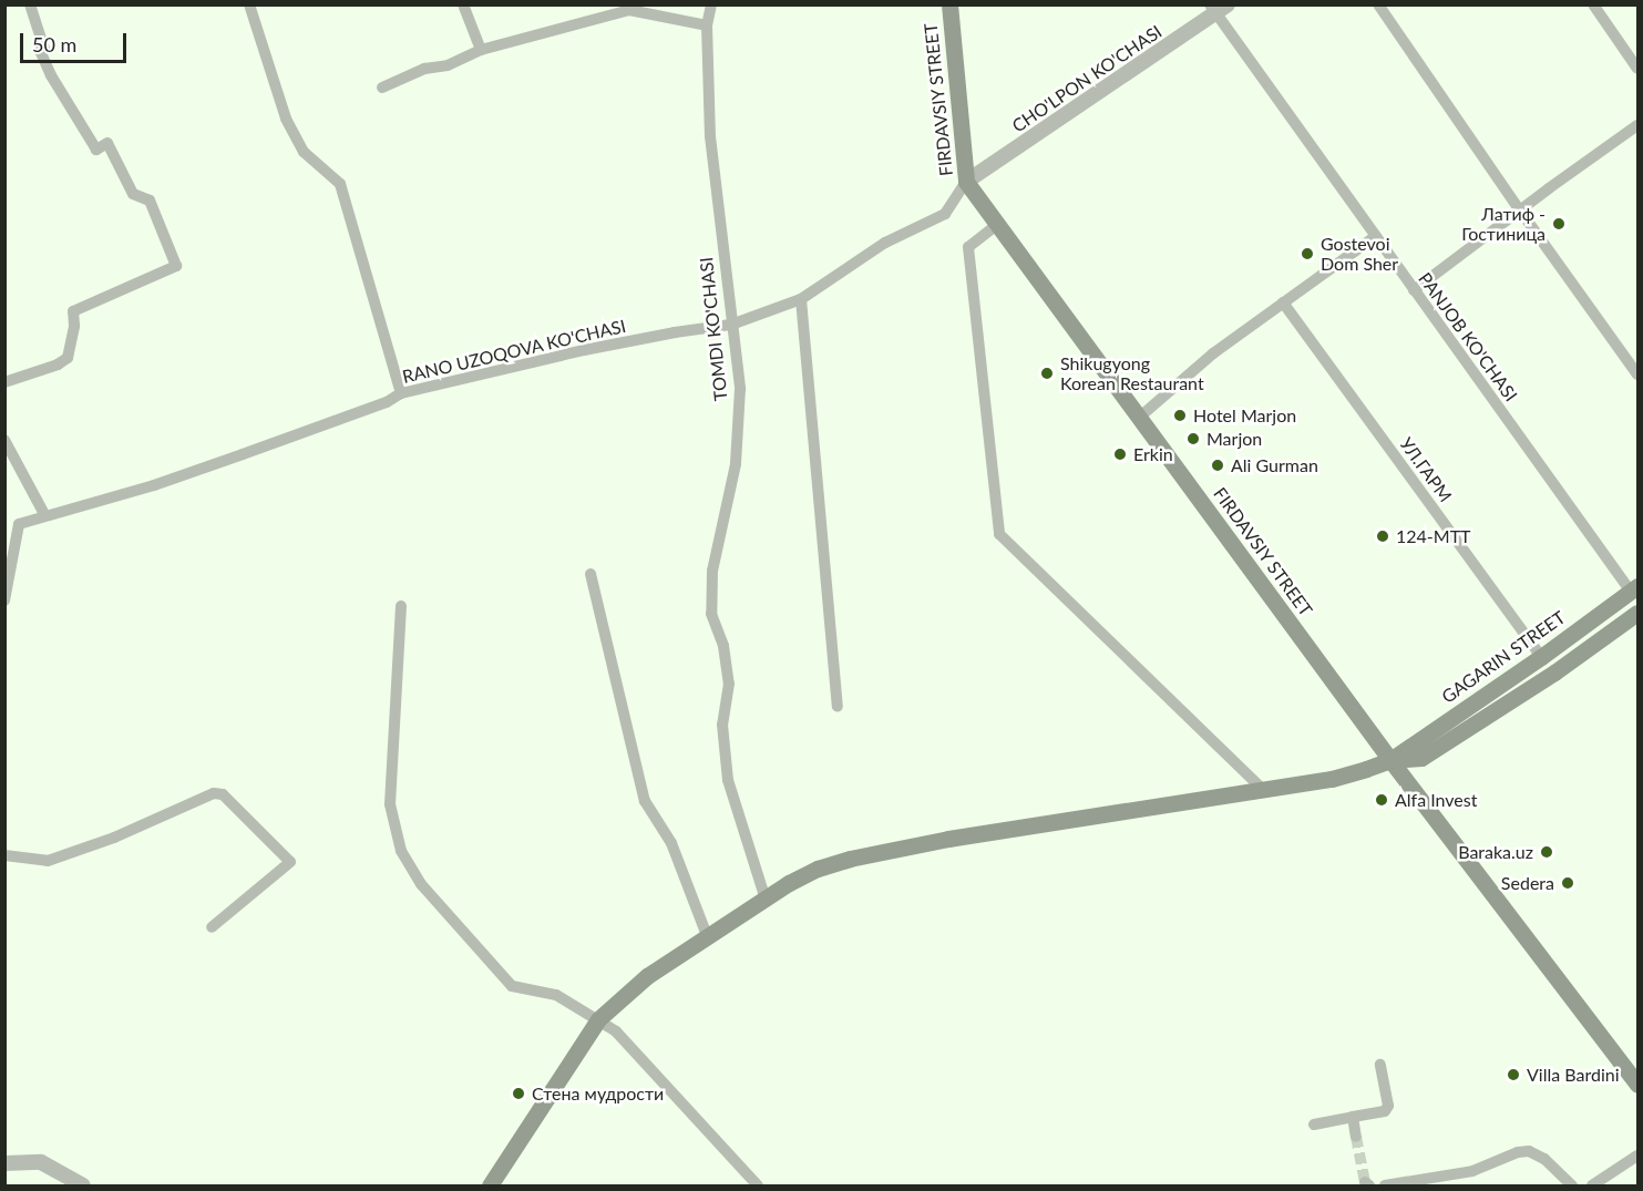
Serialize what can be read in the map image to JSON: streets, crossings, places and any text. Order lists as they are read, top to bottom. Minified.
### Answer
{"streets":{"main road":["FIRDAVSIY STREET","GAGARIN STREET"],"street":["CHO'LPON KO'CHASI","TOMDI KO'CHASI","PANJOB KO'CHASI","RANO UZOQOVA KO'CHASI","УЛ.ГАРМ"]},"crossings":[["CHO'LPON KO'CHASI","FIRDAVSIY STREET"],["CHO'LPON KO'CHASI","PANJOB KO'CHASI"],["CHO'LPON KO'CHASI","RANO UZOQOVA KO'CHASI"],["FIRDAVSIY STREET","RANO UZOQOVA KO'CHASI"],["FIRDAVSIY STREET","GAGARIN STREET"],["TOMDI KO'CHASI","RANO UZOQOVA KO'CHASI"],["PANJOB KO'CHASI","GAGARIN STREET"],["УЛ.ГАРМ","GAGARIN STREET"]],"places":["Латиф - Гостиница","Gostevoi Dom Sher","Shikugyong Korean Restaurant","Hotel Marjon","Marjon","Erkin","Ali Gurman","124-MTT","Alfa Invest","Baraka.uz","Sedera","Villa Bardini","Стена мудрости"],"scale_bar":"50 m"}
